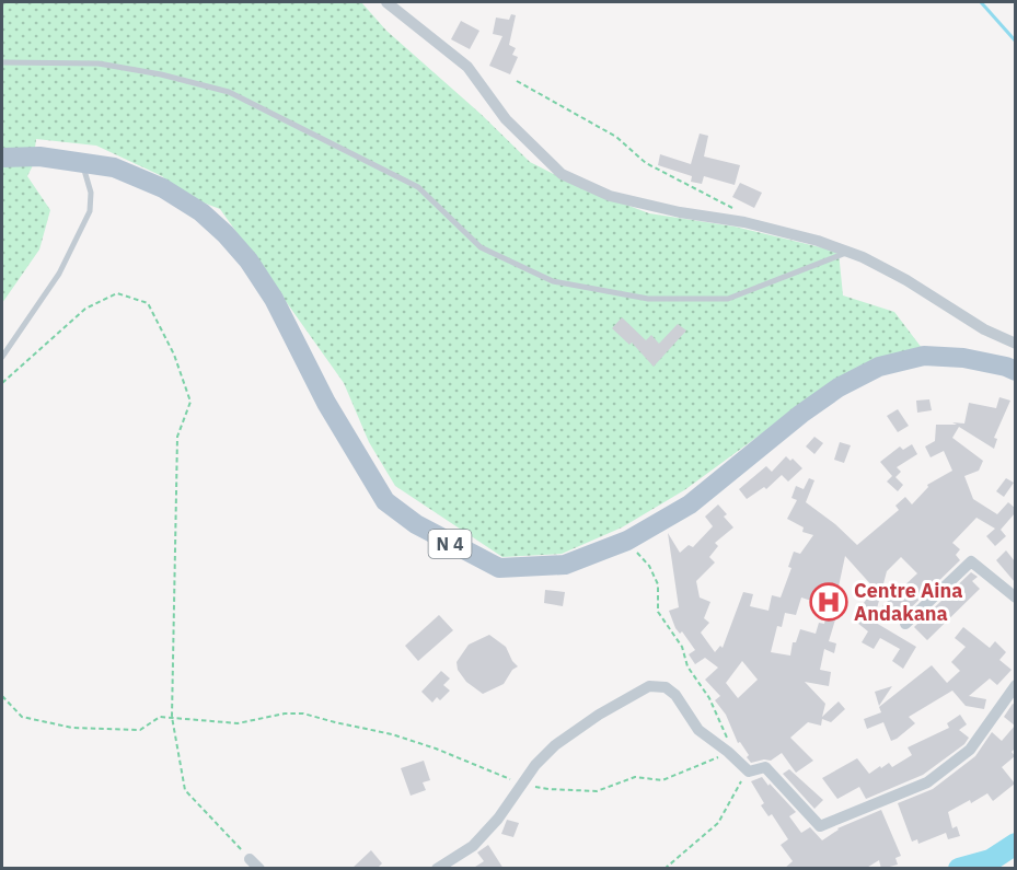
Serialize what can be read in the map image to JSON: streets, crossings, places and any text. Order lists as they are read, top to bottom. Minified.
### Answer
{"streets":{"main road":["N 4"]},"places":{"hospital":["Centre Aina Andakana"]}}
